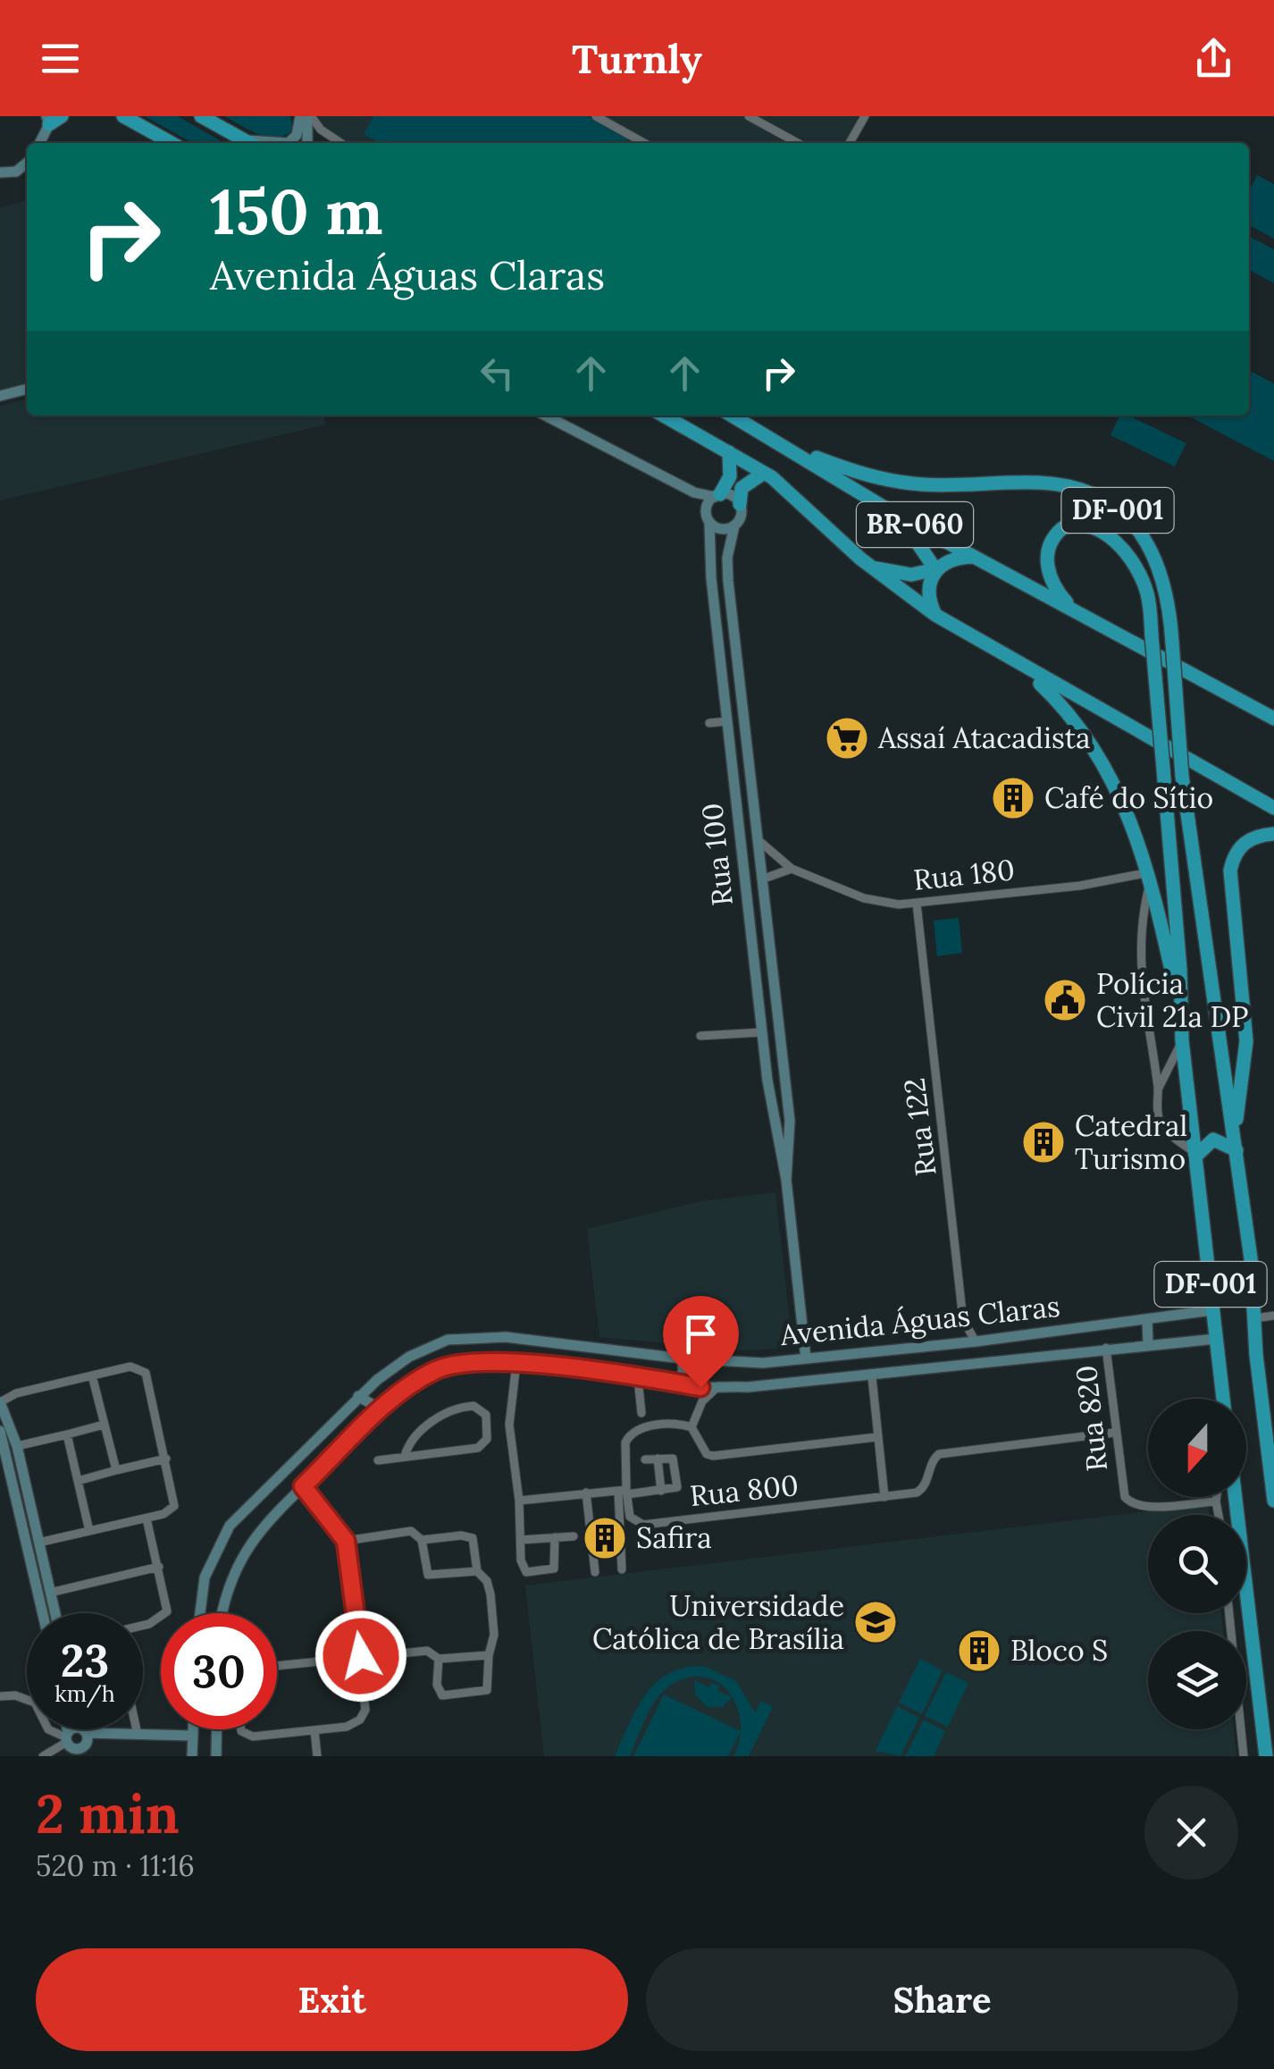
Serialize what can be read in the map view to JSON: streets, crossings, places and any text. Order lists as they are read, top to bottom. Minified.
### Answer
{"streets":{"highway":["DF-001","BR-060"],"street":["Rua 100","Rua 180","Rua 122","Avenida Águas Claras","Rua 820","Rua 800"]},"crossings":[["DF-001","BR-060"],["DF-001","Avenida Águas Claras"],["Rua 100","Rua 180"],["Rua 100","Avenida Águas Claras"],["Rua 180","Rua 122"],["Rua 122","Avenida Águas Claras"],["Avenida Águas Claras","Rua 820"],["Rua 820","Rua 800"]],"places":{"supermarket":["Assaí Atacadista"],"building":["Café do Sítio","Catedral Turismo","Safira","Bloco S"],"public building":["Polícia Civil 21a DP"],"school or university":["Universidade Católica de Brasília"]},"north":"bottom","page":{"header":"Turnly","turn":["150 m","Avenida Águas Claras"],"speed":"23 km/h","limit":"30","heading":["2 min","520 m · 11:16"],"buttons":["Exit","Share"]}}
